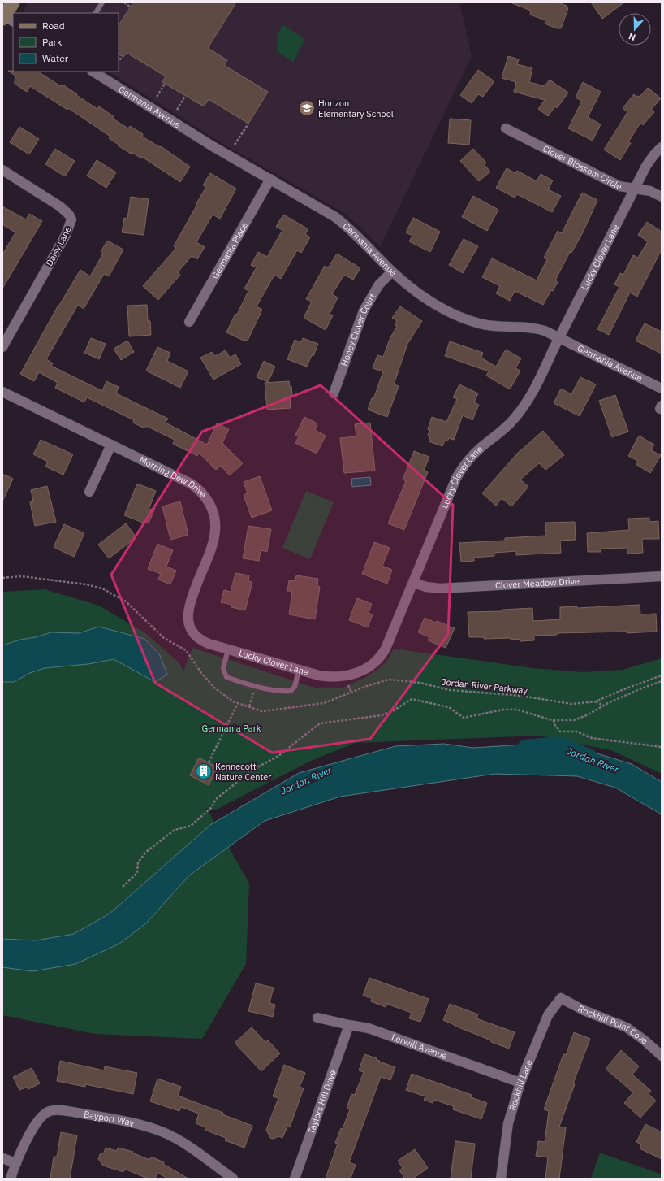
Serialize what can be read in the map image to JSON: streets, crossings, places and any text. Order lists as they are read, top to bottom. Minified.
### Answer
{"streets":{"street":["Germania Avenue","Clover Blossom Circle","Daisy Lane","Germania Place","Lucky Clover Lane","Honey Clover Court","Morning Dew Drive","Clover Meadow Drive","Rockhill Point Cove","Lerwill Avenue","Rockhill Lane","Taylors Hill Drive","Bayport Way"],"path":["Jordan River Parkway"]},"crossings":[["Germania Avenue","Germania Place"],["Germania Avenue","Lucky Clover Lane"],["Germania Avenue","Honey Clover Court"],["Clover Blossom Circle","Lucky Clover Lane"],["Lucky Clover Lane","Morning Dew Drive"],["Lucky Clover Lane","Clover Meadow Drive"],["Rockhill Point Cove","Rockhill Lane"],["Lerwill Avenue","Rockhill Lane"],["Lerwill Avenue","Taylors Hill Drive"]],"water":["Jordan River"],"parks":["Germania Park"],"places":{"school or university":["Horizon Elementary School"],"building":["Kennecott Nature Center"]},"legend":["Road","Park","Water"],"north":"bottom"}
